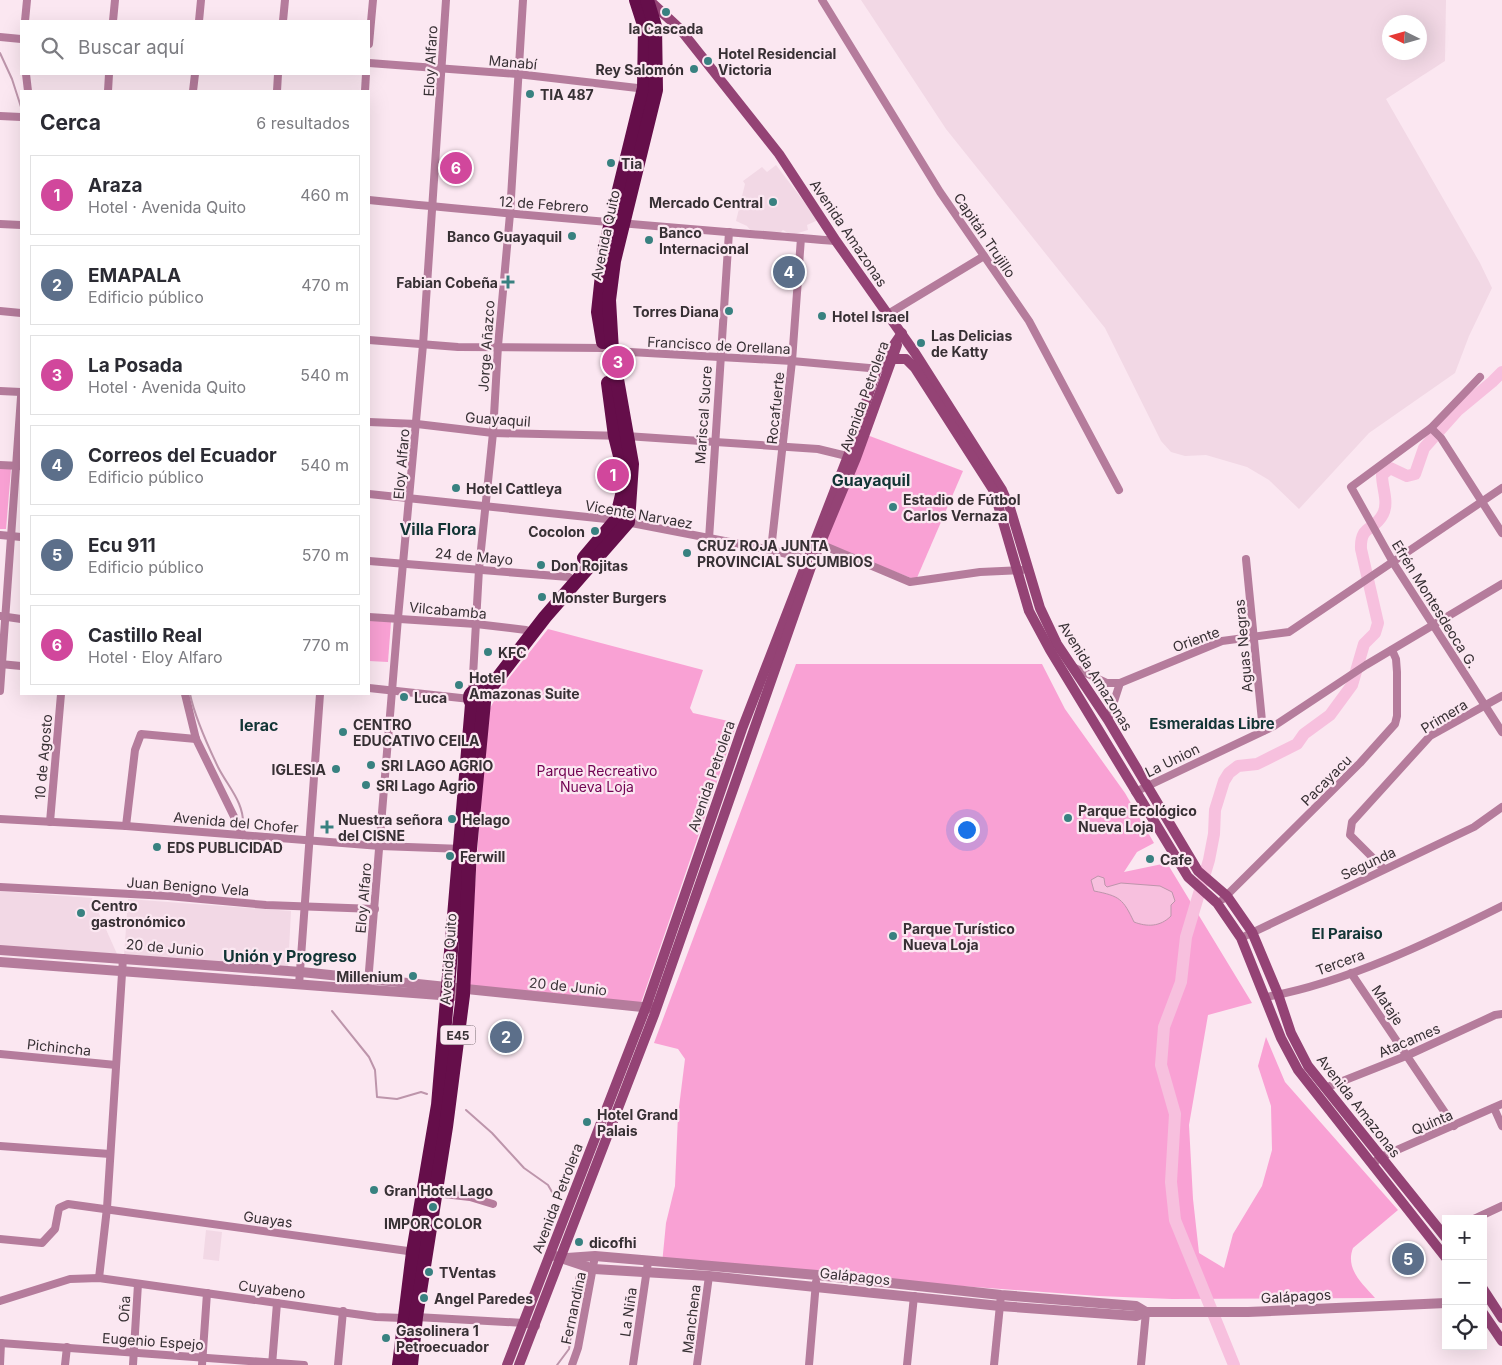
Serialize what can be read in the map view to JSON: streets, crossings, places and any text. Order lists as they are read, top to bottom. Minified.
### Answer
{"streets":{"highway":["Avenida Quito","E45"],"main road":["Avenida Amazonas","Avenida Petrolera"],"street":["Eloy Alfaro","Manabí","12 de Febrero","Capitán Trujillo","Francisco de Orellana","Jorge Añazco","Rocafuerte","Mariscal Sucre","Guayaquil","Vicente Narvaez","24 de Mayo","Efrén Montesdeoca G.","Vilcabamba","Oriente","Aguas Negras","Primera","10 de Agosto","La Union","Pacayacu","Avenida del Chofer","Segunda","Juan Benigno Vela","20 de Junio","Tercera","Mataje","Atacames","Pichincha","Quinta","Guayas","Galápagos","Cuyabeno","Fernandina","Oña","La Niña","Manchena","Eugenio Espejo"]},"crossings":[["Eloy Alfaro","Manabí"],["Eloy Alfaro","12 de Febrero"],["Eloy Alfaro","Francisco de Orellana"],["Eloy Alfaro","Guayaquil"],["Eloy Alfaro","Vicente Narvaez"],["Eloy Alfaro","24 de Mayo"],["Eloy Alfaro","Vilcabamba"],["Eloy Alfaro","Avenida del Chofer"],["Eloy Alfaro","Juan Benigno Vela"],["Eloy Alfaro","20 de Junio"],["Manabí","Avenida Quito"],["Manabí","Jorge Añazco"],["12 de Febrero","Avenida Amazonas"],["12 de Febrero","Avenida Quito"],["12 de Febrero","Jorge Añazco"],["12 de Febrero","Rocafuerte"],["12 de Febrero","Mariscal Sucre"],["Avenida Amazonas","Avenida Quito"],["Avenida Amazonas","Avenida Petrolera"],["Avenida Amazonas","La Union"],["Avenida Amazonas","Pacayacu"],["Avenida Amazonas","Segunda"],["Avenida Amazonas","Tercera"],["Avenida Amazonas","Atacames"],["Avenida Amazonas","Quinta"],["Avenida Quito","Francisco de Orellana"],["Avenida Quito","Jorge Añazco"],["Avenida Quito","Guayaquil"],["Avenida Quito","Vicente Narvaez"],["Avenida Quito","Avenida del Chofer"],["Avenida Quito","20 de Junio"],["Avenida Quito","Guayas"],["Avenida Quito","Cuyabeno"],["Francisco de Orellana","Jorge Añazco"],["Francisco de Orellana","Avenida Petrolera"],["Francisco de Orellana","Rocafuerte"],["Francisco de Orellana","Mariscal Sucre"],["Jorge Añazco","Guayaquil"],["Jorge Añazco","Vicente Narvaez"],["Jorge Añazco","24 de Mayo"],["Jorge Añazco","Vilcabamba"],["Avenida Petrolera","Guayaquil"],["Avenida Petrolera","Vicente Narvaez"],["Avenida Petrolera","20 de Junio"],["Avenida Petrolera","Galápagos"],["Avenida Petrolera","Cuyabeno"],["Rocafuerte","Guayaquil"],["Rocafuerte","Vicente Narvaez"],["Mariscal Sucre","Guayaquil"],["Mariscal Sucre","Vicente Narvaez"],["Efrén Montesdeoca G.","Oriente"],["Efrén Montesdeoca G.","Primera"],["Efrén Montesdeoca G.","La Union"],["Oriente","Aguas Negras"],["Aguas Negras","La Union"],["Primera","Segunda"],["10 de Agosto","Avenida del Chofer"],["La Union","Pacayacu"],["Tercera","Mataje"],["Mataje","Atacames"],["Mataje","Quinta"],["Galápagos","Fernandina"],["Galápagos","La Niña"],["Galápagos","Manchena"],["Cuyabeno","Oña"],["Oña","Eugenio Espejo"]],"districts":["Guayaquil","Villa Flora","Esmeraldas Libre","Ierac","El Paraiso","Unión y Progreso"],"parks":["Parque Recreativo Nueva Loja"],"places":{"other":["la Cascada","Hotel Residencial Victoria","Rey Salomón","TIA 487","Tia","Mercado Central","Banco Guayaquil","Banco Internacional","Torres Diana","Hotel Israel","Las Delicias de Katty","Hotel Cattleya","Estadio de Fútbol Carlos Vernaza","Cocolon","CRUZ ROJA JUNTA PROVINCIAL SUCUMBIOS","Don Rojitas","Monster Burgers","KFC","Hotel Amazonas Suite","Luca","CENTRO EDUCATIVO CEILA","SRI LAGO AGRIO","IGLESIA","SRI Lago Agrio","Parque Ecológico Nueva Loja","Helago","EDS PUBLICIDAD","Ferwill","Cafe","Centro gastronómico","Parque Turístico Nueva Loja","Millenium","Hotel Grand Palais","Gran Hotel Lago","IMPOR COLOR","dicofhi","TVentas","Angel Paredes","Gasolinera 1 Petroecuador"],"health":["Fabian Cobeña","Nuestra señora del CISNE"]},"north":"left","page":{"search":"Buscar aquí","heading":["Cerca","6 resultados"],"pins":["6","4","3","1","2","5"],"list":[{"mark":"1","name":"Araza","note":"Hotel · Avenida Quito","value":"460 m"},{"mark":"2","name":"EMAPALA","note":"Edificio público","value":"470 m"},{"mark":"3","name":"La Posada","note":"Hotel · Avenida Quito","value":"540 m"},{"mark":"4","name":"Correos del Ecuador","note":"Edificio público","value":"540 m"},{"mark":"5","name":"Ecu 911","note":"Edificio público","value":"570 m"},{"mark":"6","name":"Castillo Real","note":"Hotel · Eloy Alfaro","value":"770 m"}],"map_buttons":["+","−"]}}
